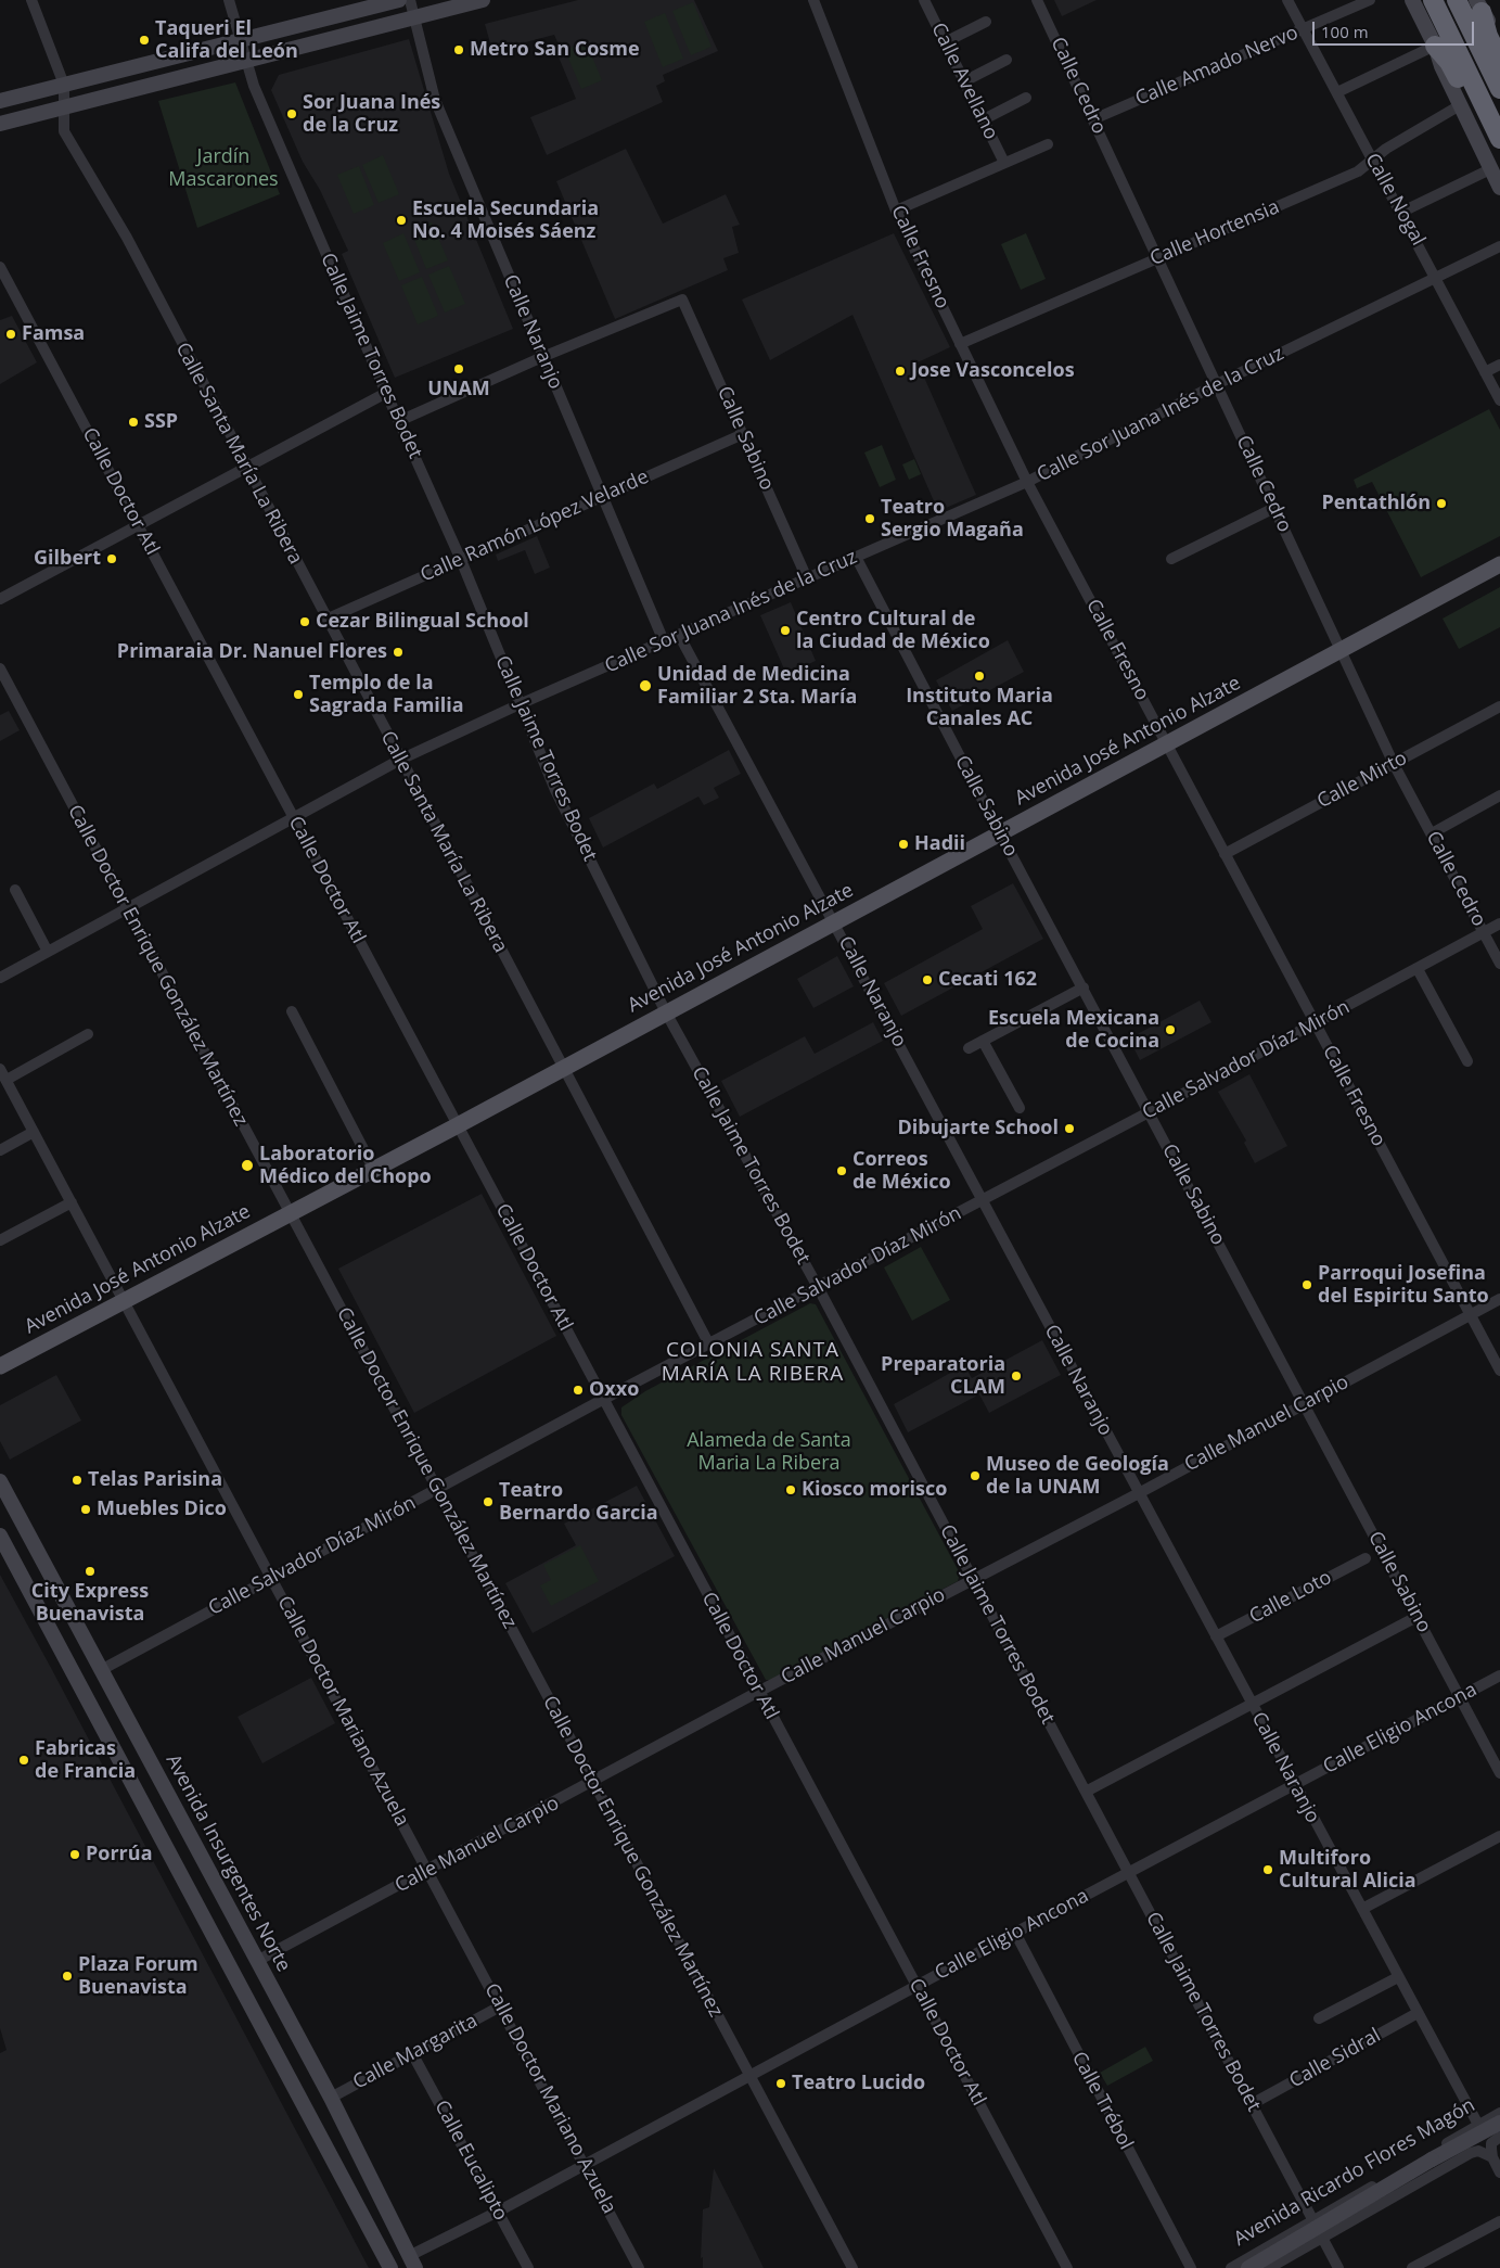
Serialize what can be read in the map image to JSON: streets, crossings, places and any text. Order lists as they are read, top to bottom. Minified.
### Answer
{"streets":{"main road":["Avenida José Antonio Alzate","Avenida Insurgentes Norte","Avenida Ricardo Flores Magón"],"street":["Calle Amado Nervo","Calle Avellano","Calle Cedro","Calle Nogal","Calle Hortensia","Calle Fresno","Calle Naranjo","Calle Jaime Torres Bodet","Calle Sor Juana Inés de la Cruz","Calle Sabino","Calle Santa María La Ribera","Calle Doctor Atl","Calle Ramón López Velarde","Calle Mirto","Calle Doctor Enrique González Martínez","Calle Salvador Díaz Mirón","Calle Manuel Carpio","Calle Loto","Calle Doctor Mariano Azuela","Calle Eligio Ancona","Calle Margarita","Calle Sidral","Calle Trébol","Calle Eucalipto"]},"crossings":[["Calle Amado Nervo","Calle Cedro"],["Calle Amado Nervo","Calle Nogal"],["Calle Cedro","Calle Hortensia"],["Calle Cedro","Calle Sor Juana Inés de la Cruz"],["Calle Cedro","Avenida José Antonio Alzate"],["Calle Cedro","Calle Mirto"],["Calle Cedro","Calle Salvador Díaz Mirón"],["Calle Nogal","Calle Hortensia"],["Calle Nogal","Calle Sor Juana Inés de la Cruz"],["Calle Hortensia","Calle Fresno"],["Calle Fresno","Calle Sor Juana Inés de la Cruz"],["Calle Fresno","Avenida José Antonio Alzate"],["Calle Fresno","Calle Mirto"],["Calle Fresno","Calle Salvador Díaz Mirón"],["Calle Fresno","Calle Manuel Carpio"],["Calle Naranjo","Calle Sor Juana Inés de la Cruz"],["Calle Naranjo","Calle Sabino"],["Calle Naranjo","Calle Ramón López Velarde"],["Calle Naranjo","Avenida José Antonio Alzate"],["Calle Naranjo","Calle Salvador Díaz Mirón"],["Calle Naranjo","Calle Manuel Carpio"],["Calle Naranjo","Calle Loto"],["Calle Naranjo","Calle Eligio Ancona"],["Calle Naranjo","Calle Sidral"],["Calle Naranjo","Avenida Ricardo Flores Magón"],["Calle Jaime Torres Bodet","Calle Sor Juana Inés de la Cruz"],["Calle Jaime Torres Bodet","Calle Ramón López Velarde"],["Calle Jaime Torres Bodet","Avenida José Antonio Alzate"],["Calle Jaime Torres Bodet","Calle Salvador Díaz Mirón"],["Calle Jaime Torres Bodet","Calle Manuel Carpio"],["Calle Jaime Torres Bodet","Calle Eligio Ancona"],["Calle Jaime Torres Bodet","Calle Sidral"],["Calle Jaime Torres Bodet","Avenida Ricardo Flores Magón"],["Calle Sor Juana Inés de la Cruz","Calle Sabino"],["Calle Sor Juana Inés de la Cruz","Calle Santa María La Ribera"],["Calle Sor Juana Inés de la Cruz","Calle Doctor Atl"],["Calle Sor Juana Inés de la Cruz","Calle Doctor Enrique González Martínez"],["Calle Sabino","Calle Ramón López Velarde"],["Calle Sabino","Avenida José Antonio Alzate"],["Calle Sabino","Calle Salvador Díaz Mirón"],["Calle Sabino","Calle Manuel Carpio"],["Calle Sabino","Calle Eligio Ancona"],["Calle Santa María La Ribera","Calle Ramón López Velarde"],["Calle Santa María La Ribera","Avenida José Antonio Alzate"],["Calle Santa María La Ribera","Calle Salvador Díaz Mirón"],["Calle Doctor Atl","Avenida José Antonio Alzate"],["Calle Doctor Atl","Calle Salvador Díaz Mirón"],["Calle Doctor Atl","Calle Manuel Carpio"],["Calle Doctor Atl","Calle Eligio Ancona"],["Avenida José Antonio Alzate","Calle Doctor Enrique González Martínez"],["Avenida José Antonio Alzate","Calle Doctor Mariano Azuela"],["Calle Doctor Enrique González Martínez","Calle Salvador Díaz Mirón"],["Calle Doctor Enrique González Martínez","Calle Manuel Carpio"],["Calle Doctor Enrique González Martínez","Calle Eligio Ancona"],["Calle Salvador Díaz Mirón","Calle Doctor Mariano Azuela"],["Calle Salvador Díaz Mirón","Avenida Insurgentes Norte"],["Calle Manuel Carpio","Calle Doctor Mariano Azuela"],["Calle Manuel Carpio","Avenida Insurgentes Norte"],["Calle Doctor Mariano Azuela","Calle Eligio Ancona"],["Calle Doctor Mariano Azuela","Calle Margarita"],["Calle Eligio Ancona","Avenida Insurgentes Norte"],["Calle Eligio Ancona","Calle Trébol"],["Calle Eligio Ancona","Calle Eucalipto"],["Avenida Insurgentes Norte","Calle Margarita"],["Calle Margarita","Calle Eucalipto"]],"districts":["COLONIA SANTA MARÍA LA RIBERA"],"parks":["Jardín Mascarones","Alameda de Santa Maria La Ribera"],"places":["Taqueri El Califa del León","Metro San Cosme","Sor Juana Inés de la Cruz","Escuela Secundaria No. 4 Moisés Sáenz","Famsa","UNAM","Jose Vasconcelos","SSP","Pentathlón","Teatro Sergio Magaña","Gilbert","Cezar Bilingual School","Centro Cultural de la Ciudad de México","Primaraia Dr. Nanuel Flores","Instituto Maria Canales AC","Unidad de Medicina Familiar 2 Sta. María","Templo de la Sagrada Familia","Hadii","Cecati 162","Escuela Mexicana de Cocina","Dibujarte School","Laboratorio Médico del Chopo","Correos de México","Parroqui Josefina del Espiritu Santo","Preparatoria CLAM","Oxxo","Museo de Geología de la UNAM","Telas Parisina","Kiosco morisco","Teatro Bernardo Garcia","Muebles Dico","City Express Buenavista","Fabricas de Francia","Porrúa","Multiforo Cultural Alicia","Plaza Forum Buenavista","Teatro Lucido"],"scale_bar":"100 m"}
